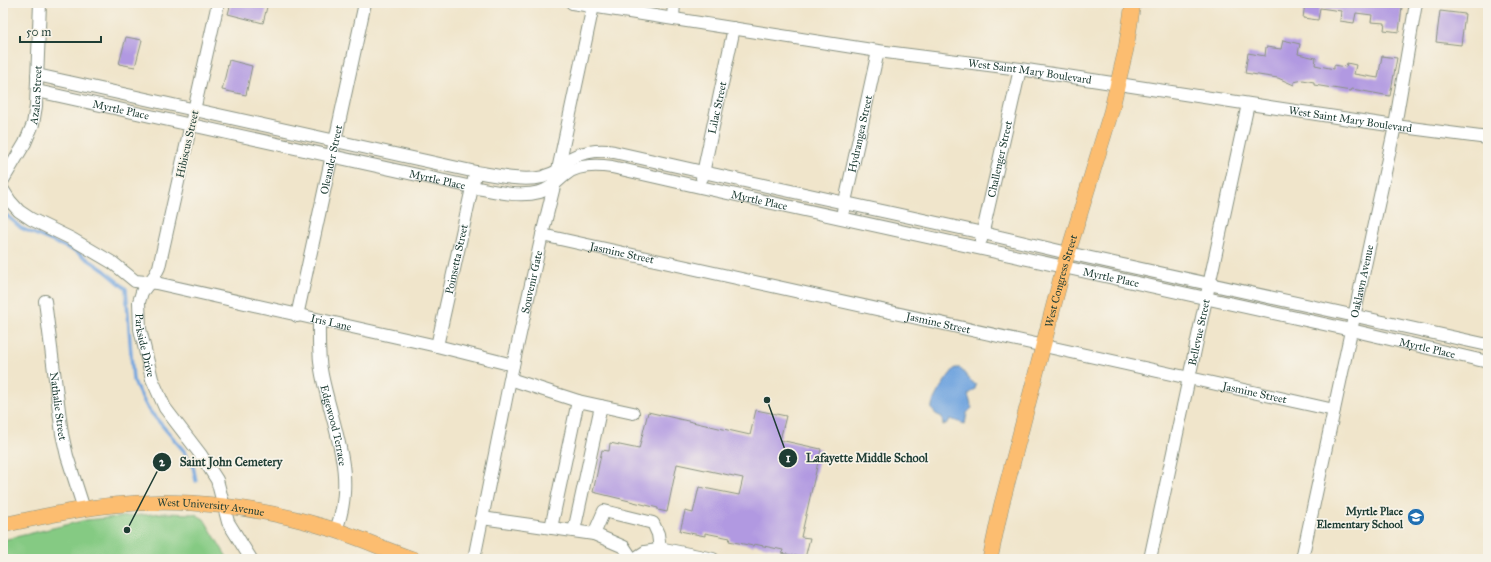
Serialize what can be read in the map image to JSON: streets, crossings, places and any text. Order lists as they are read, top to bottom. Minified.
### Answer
{"streets":{"main road":["West Congress Street","West University Avenue"],"street":["West Saint Mary Boulevard","Azalea Street","Lilac Street","Myrtle Place","Hydrangea Street","Hibiscus Street","Oleander Street","Challenger Street","Jasmine Street","Poinsetta Street","Oaklawn Avenue","Souvenir Gate","Iris Lane","Bellevue Street","Parkside Drive","Nathalie Street","Edgewood Terrace"]},"crossings":[["West Saint Mary Boulevard","Lilac Street"],["West Saint Mary Boulevard","Hydrangea Street"],["West Saint Mary Boulevard","Challenger Street"],["West Saint Mary Boulevard","West Congress Street"],["West Saint Mary Boulevard","Oaklawn Avenue"],["West Saint Mary Boulevard","Souvenir Gate"],["West Saint Mary Boulevard","Bellevue Street"],["Azalea Street","Myrtle Place"],["Lilac Street","Myrtle Place"],["Myrtle Place","Hydrangea Street"],["Myrtle Place","Hibiscus Street"],["Myrtle Place","Oleander Street"],["Myrtle Place","Challenger Street"],["Myrtle Place","Poinsetta Street"],["Myrtle Place","West Congress Street"],["Myrtle Place","Oaklawn Avenue"],["Myrtle Place","Souvenir Gate"],["Myrtle Place","Bellevue Street"],["Hibiscus Street","Iris Lane"],["Hibiscus Street","Parkside Drive"],["Oleander Street","Iris Lane"],["Jasmine Street","West Congress Street"],["Jasmine Street","Oaklawn Avenue"],["Jasmine Street","Souvenir Gate"],["Jasmine Street","Bellevue Street"],["Poinsetta Street","Iris Lane"],["Souvenir Gate","Iris Lane"],["Iris Lane","Parkside Drive"],["Iris Lane","Edgewood Terrace"],["Parkside Drive","West University Avenue"],["Nathalie Street","West University Avenue"],["Edgewood Terrace","West University Avenue"]],"places":{"other":["Lafayette Middle School","Saint John Cemetery"],"school or university":["Myrtle Place Elementary School"]},"scale_bar":"50 m"}
